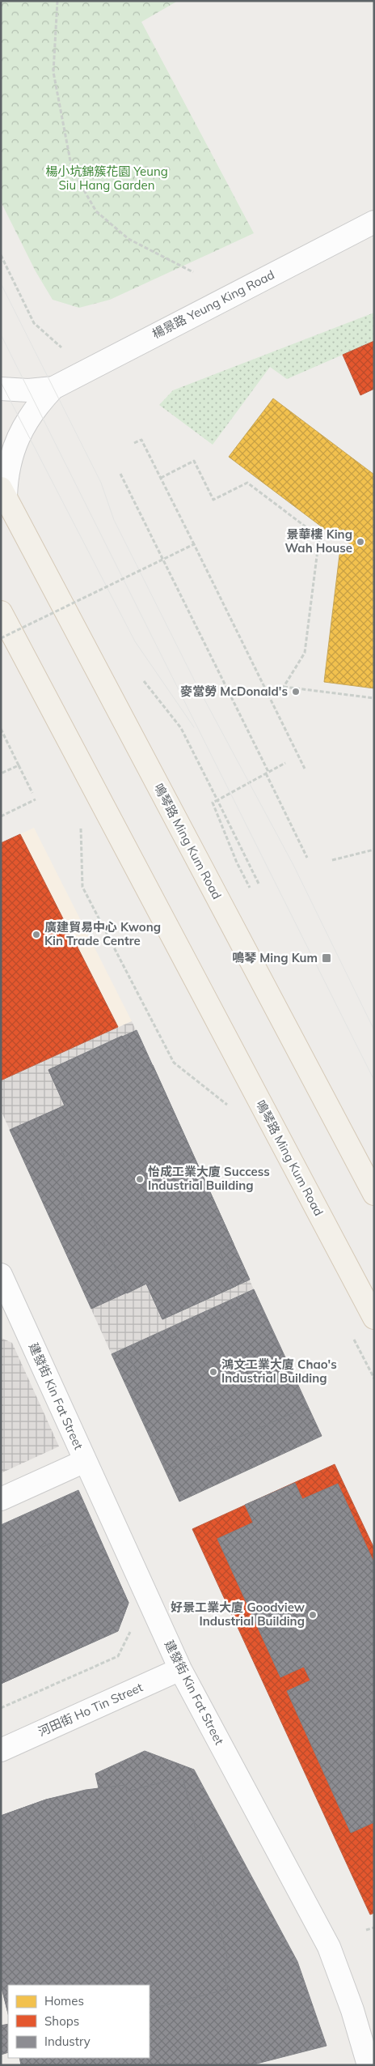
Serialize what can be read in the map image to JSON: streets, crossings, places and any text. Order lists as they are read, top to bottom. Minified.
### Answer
{"streets":{"main road":["鳴琴路 Ming Kum Road"],"street":["楊景路 Yeung King Road","建發街 Kin Fat Street","河田街 Ho Tin Street"]},"crossings":[["楊景路 Yeung King Road","鳴琴路 Ming Kum Road"],["建發街 Kin Fat Street","河田街 Ho Tin Street"]],"parks":["楊小坑錦簇花園 Yeung Siu Hang Garden"],"places":{"other":["景華樓 King Wah House","麥當勞 McDonald's","廣建貿易中心 Kwong Kin Trade Centre","怡成工業大廈 Success Industrial Building","鴻文工業大廈 Chao's Industrial Building","好景工業大廈 Goodview Industrial Building"],"transit":["鳴琴 Ming Kum"]},"legend":["Homes","Shops","Industry"]}
